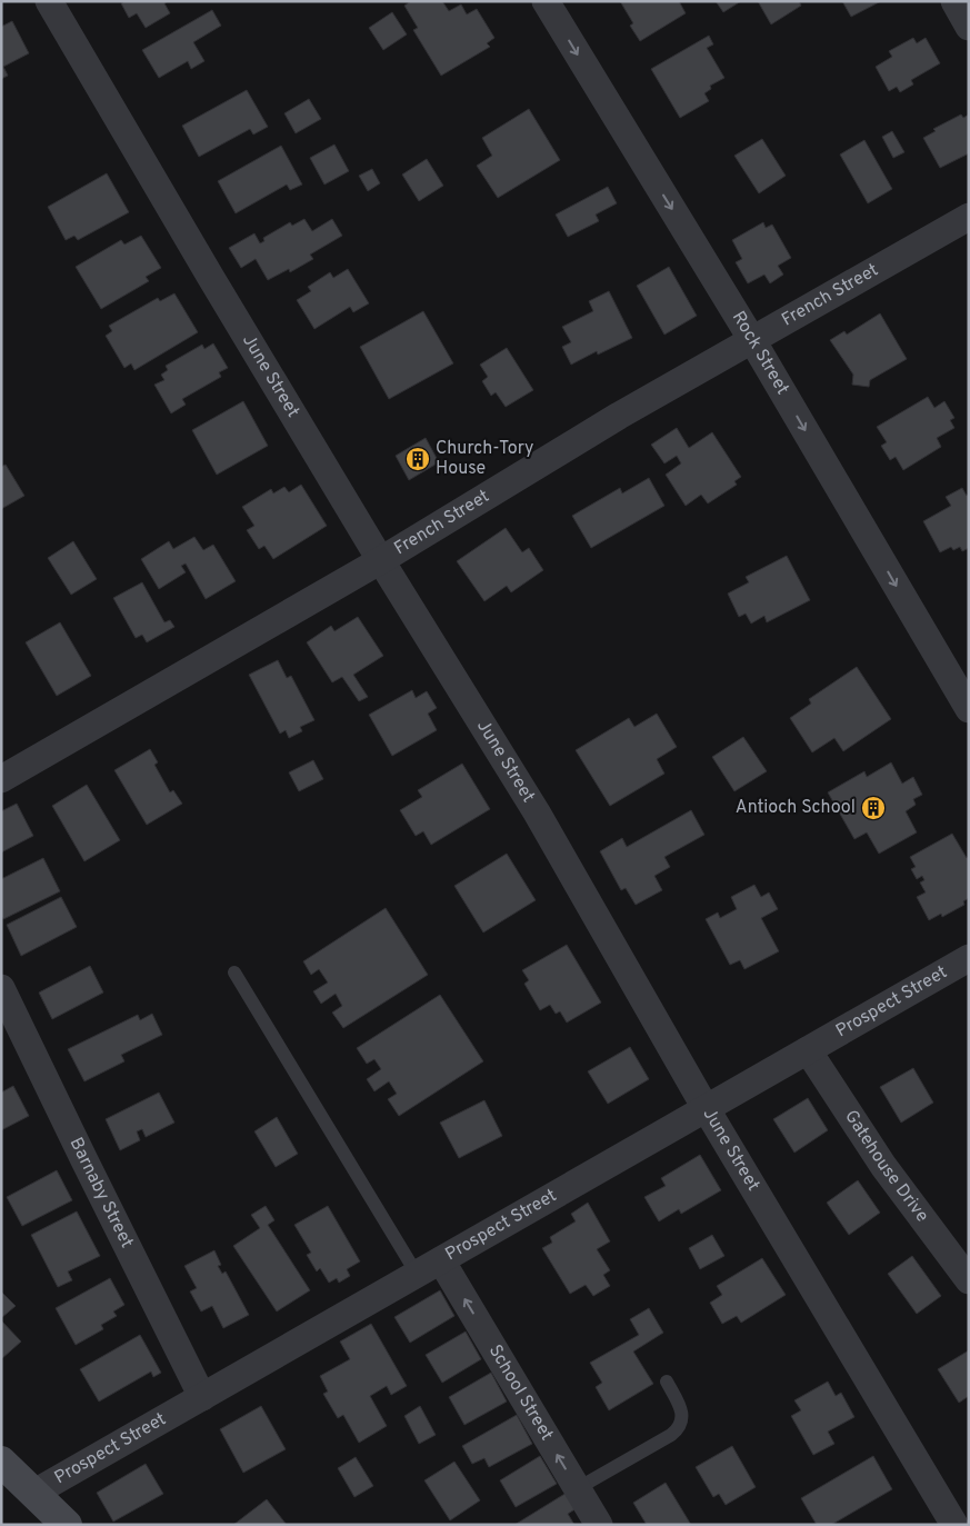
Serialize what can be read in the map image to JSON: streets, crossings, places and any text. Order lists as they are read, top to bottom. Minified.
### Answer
{"streets":{"street":["French Street","Rock Street","June Street","Prospect Street","Gatehouse Drive","Barnaby Street","School Street"]},"crossings":[["French Street","Rock Street"],["French Street","June Street"],["June Street","Prospect Street"],["Prospect Street","Gatehouse Drive"],["Prospect Street","Barnaby Street"],["Prospect Street","School Street"]],"one_way":["Rock Street","School Street"],"places":{"building":["Church-Tory House","Antioch School"]}}
